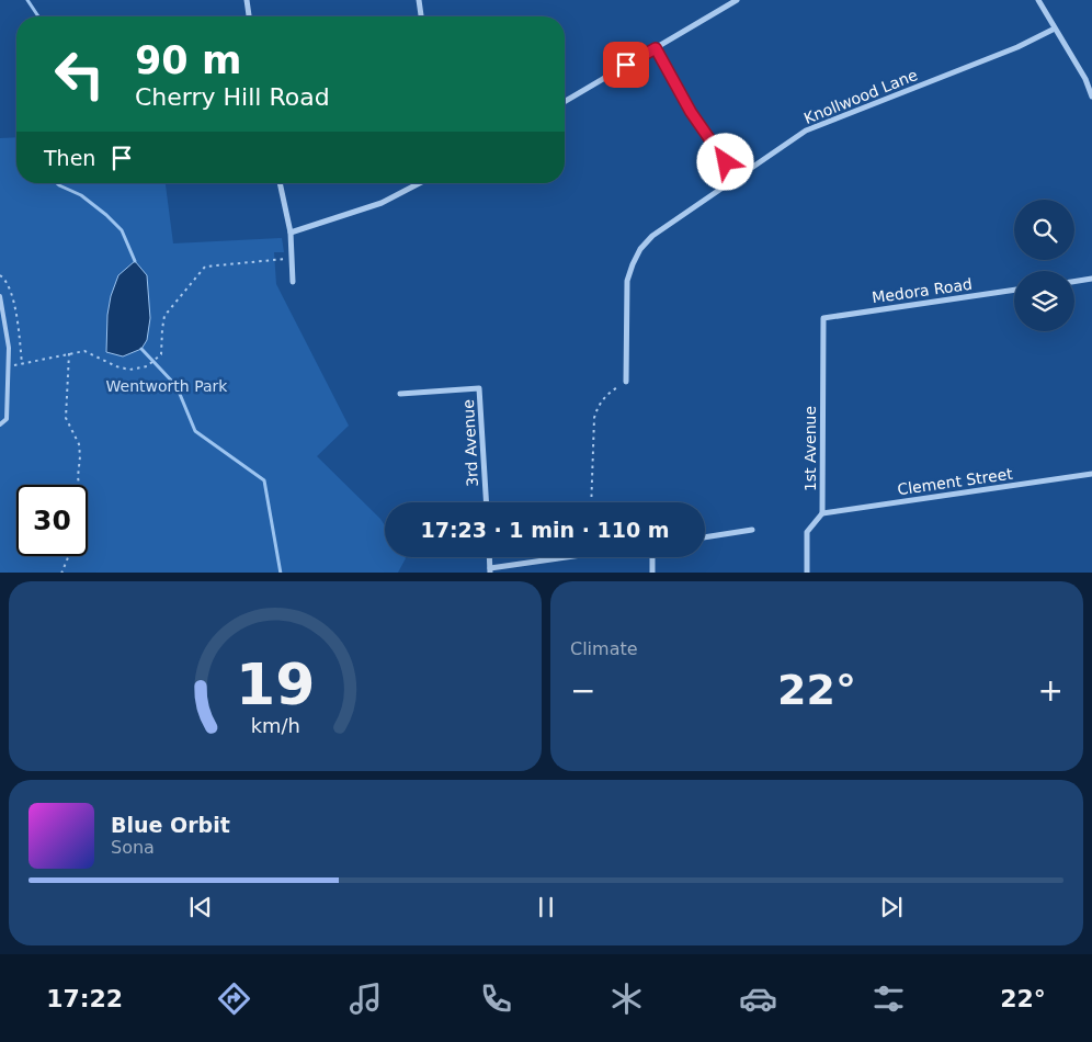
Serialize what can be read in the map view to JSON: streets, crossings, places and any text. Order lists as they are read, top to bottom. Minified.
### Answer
{"streets":{"street":["Knollwood Lane","Medora Road","3rd Avenue","1st Avenue","Clement Street"]},"crossings":[["Medora Road","1st Avenue"],["1st Avenue","Clement Street"]],"parks":["Wentworth Park"],"page":{"turn":["90 m","Cherry Hill Road"],"then":"Then","limit":"30","trip":"17:23 · 1 min · 110 m","tile":"Climate","heat":["−","22°","+"],"song":["Blue Orbit","Sona"],"tabs":["17:22","22°"],"gauge":["19","km/h"]}}
